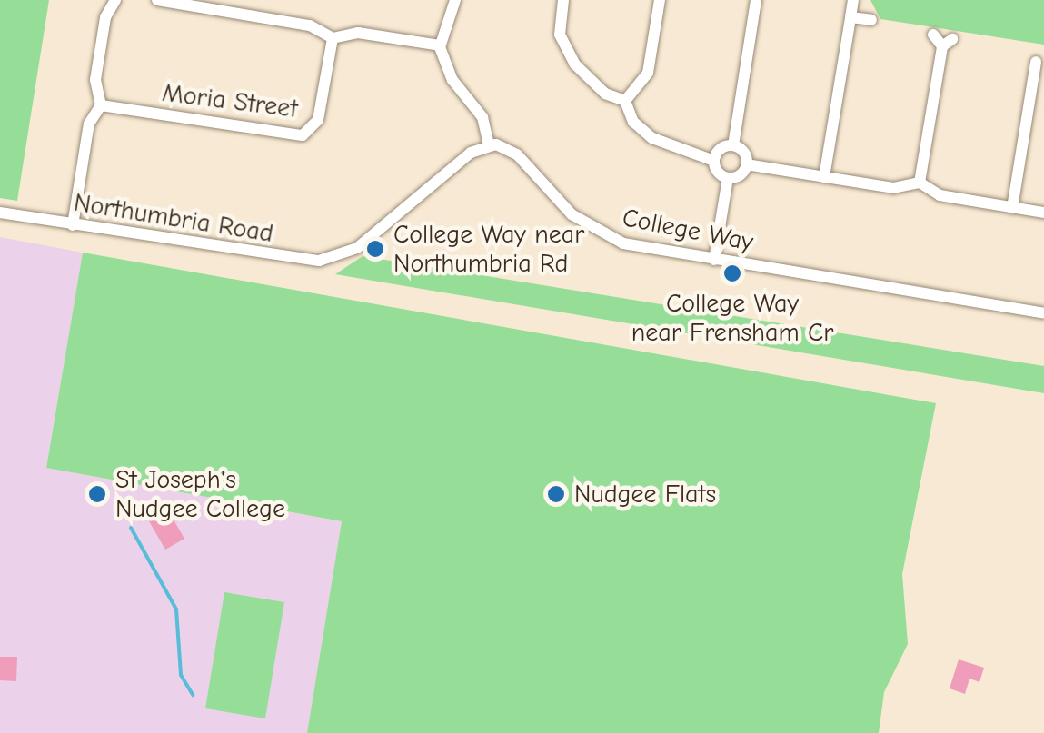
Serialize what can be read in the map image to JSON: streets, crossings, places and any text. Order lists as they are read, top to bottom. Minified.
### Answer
{"streets":{"street":["Moria Street","Northumbria Road","College Way"]},"crossings":[["Northumbria Road","College Way"]],"places":["College Way near Northumbria Rd","College Way near Frensham Cr","St Joseph's Nudgee College","Nudgee Flats"]}
